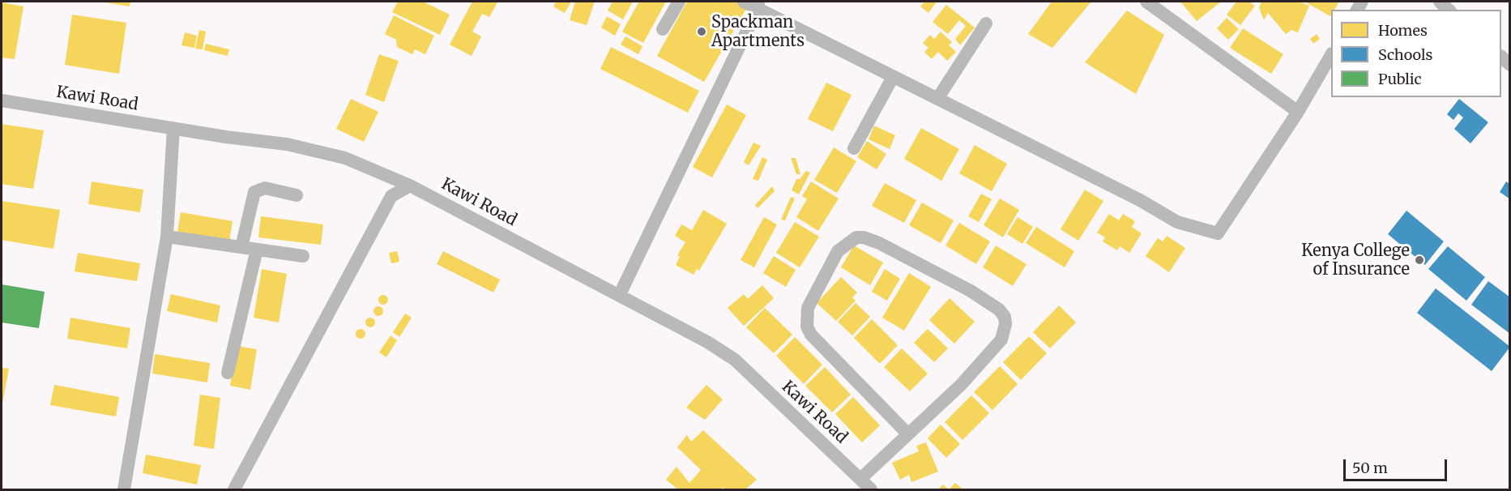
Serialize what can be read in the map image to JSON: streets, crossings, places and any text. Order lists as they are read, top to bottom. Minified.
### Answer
{"streets":{"street":["Kawi Road"]},"places":["Spackman Apartments","Kenya College of Insurance"],"legend":["Homes","Schools","Public"],"scale_bar":"50 m"}
